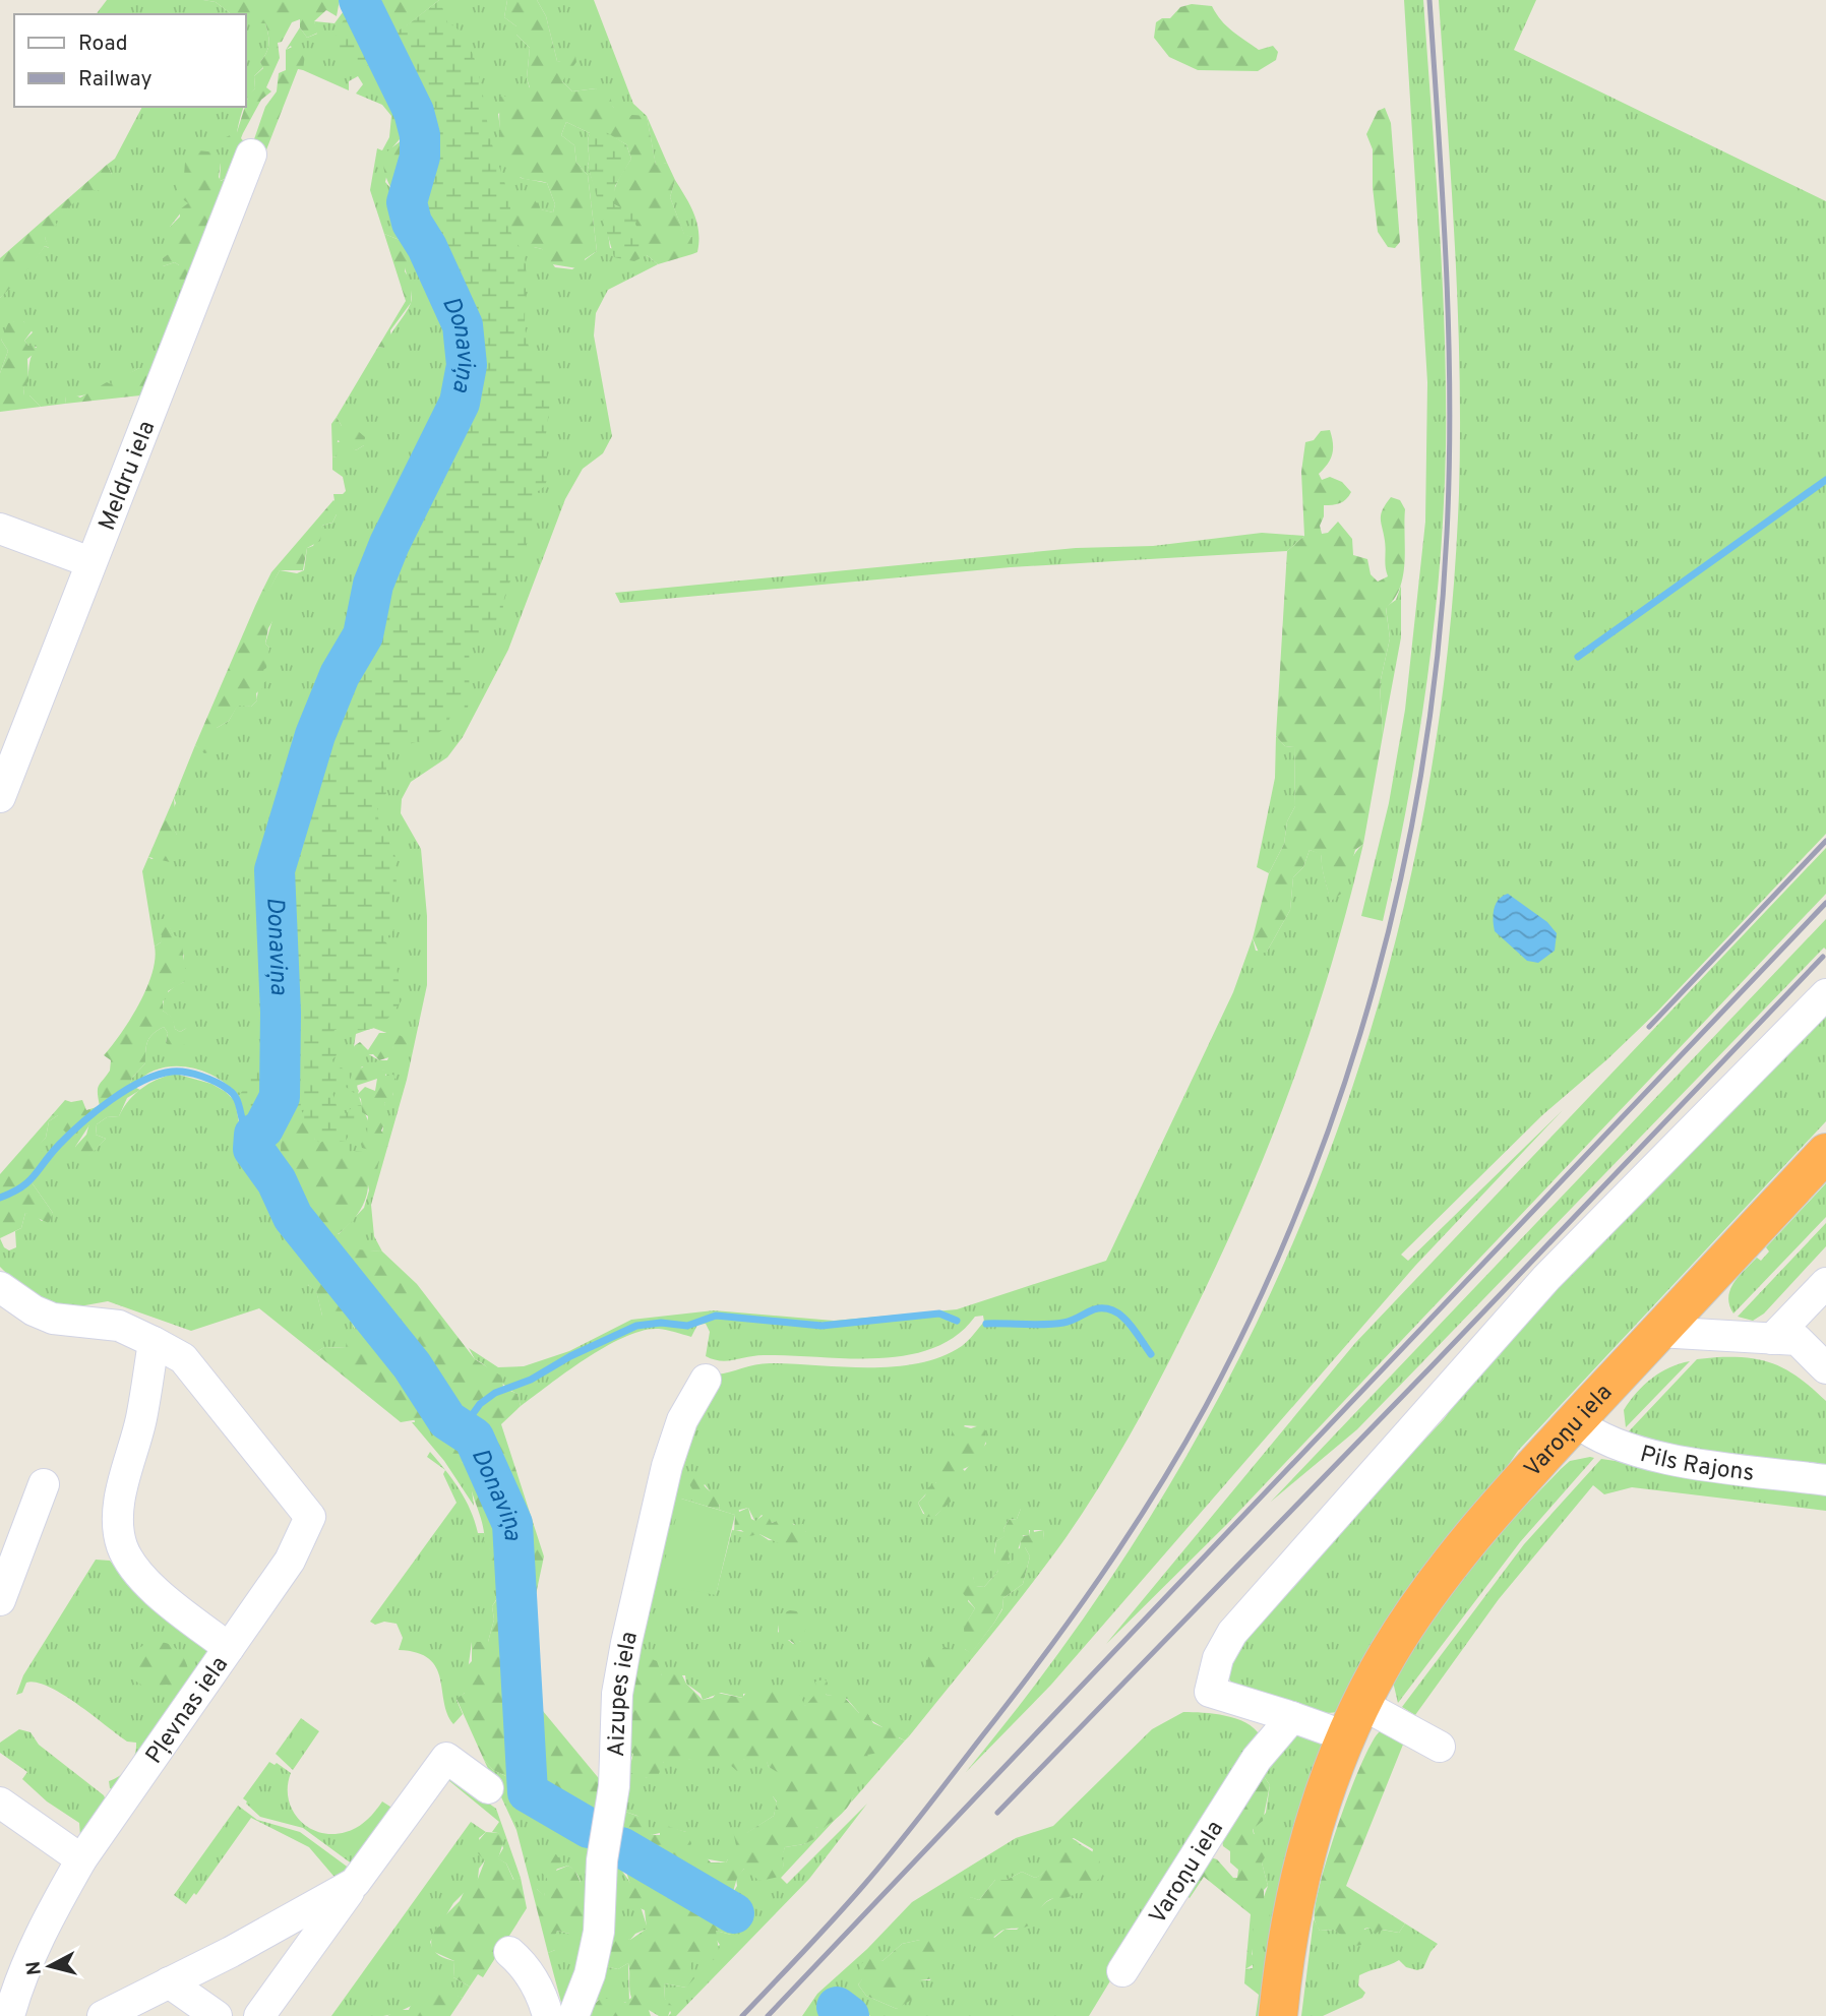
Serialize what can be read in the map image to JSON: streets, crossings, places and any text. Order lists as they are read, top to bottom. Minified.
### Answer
{"streets":{"highway":["Varoņu iela"],"street":["Meldru iela","Pils Rajons","Aizupes iela","Pļevnas iela"]},"crossings":[["Varoņu iela","Pils Rajons"]],"water":["Donaviņa"],"legend":["Road","Railway"],"north":"left"}
